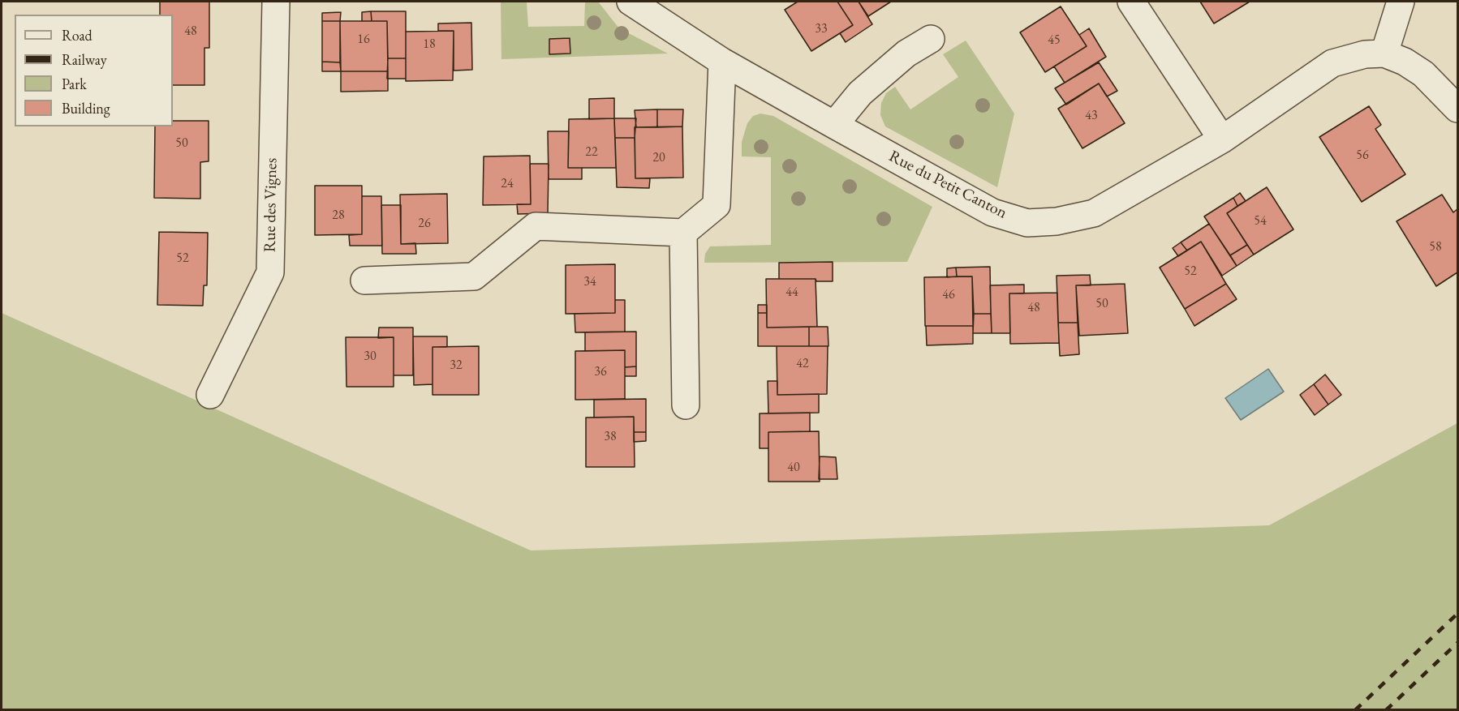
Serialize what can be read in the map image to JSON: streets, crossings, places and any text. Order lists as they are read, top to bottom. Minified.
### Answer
{"streets":{"street":["Rue du Petit Canton","Rue des Vignes"]},"house_numbers":["33","48","16","45","18","43","50","22","56","20","24","28","54","26","58","52","52","34","44","46","50","48","30","42","32","36","38","40"],"legend":["Road","Railway","Park","Building"]}
